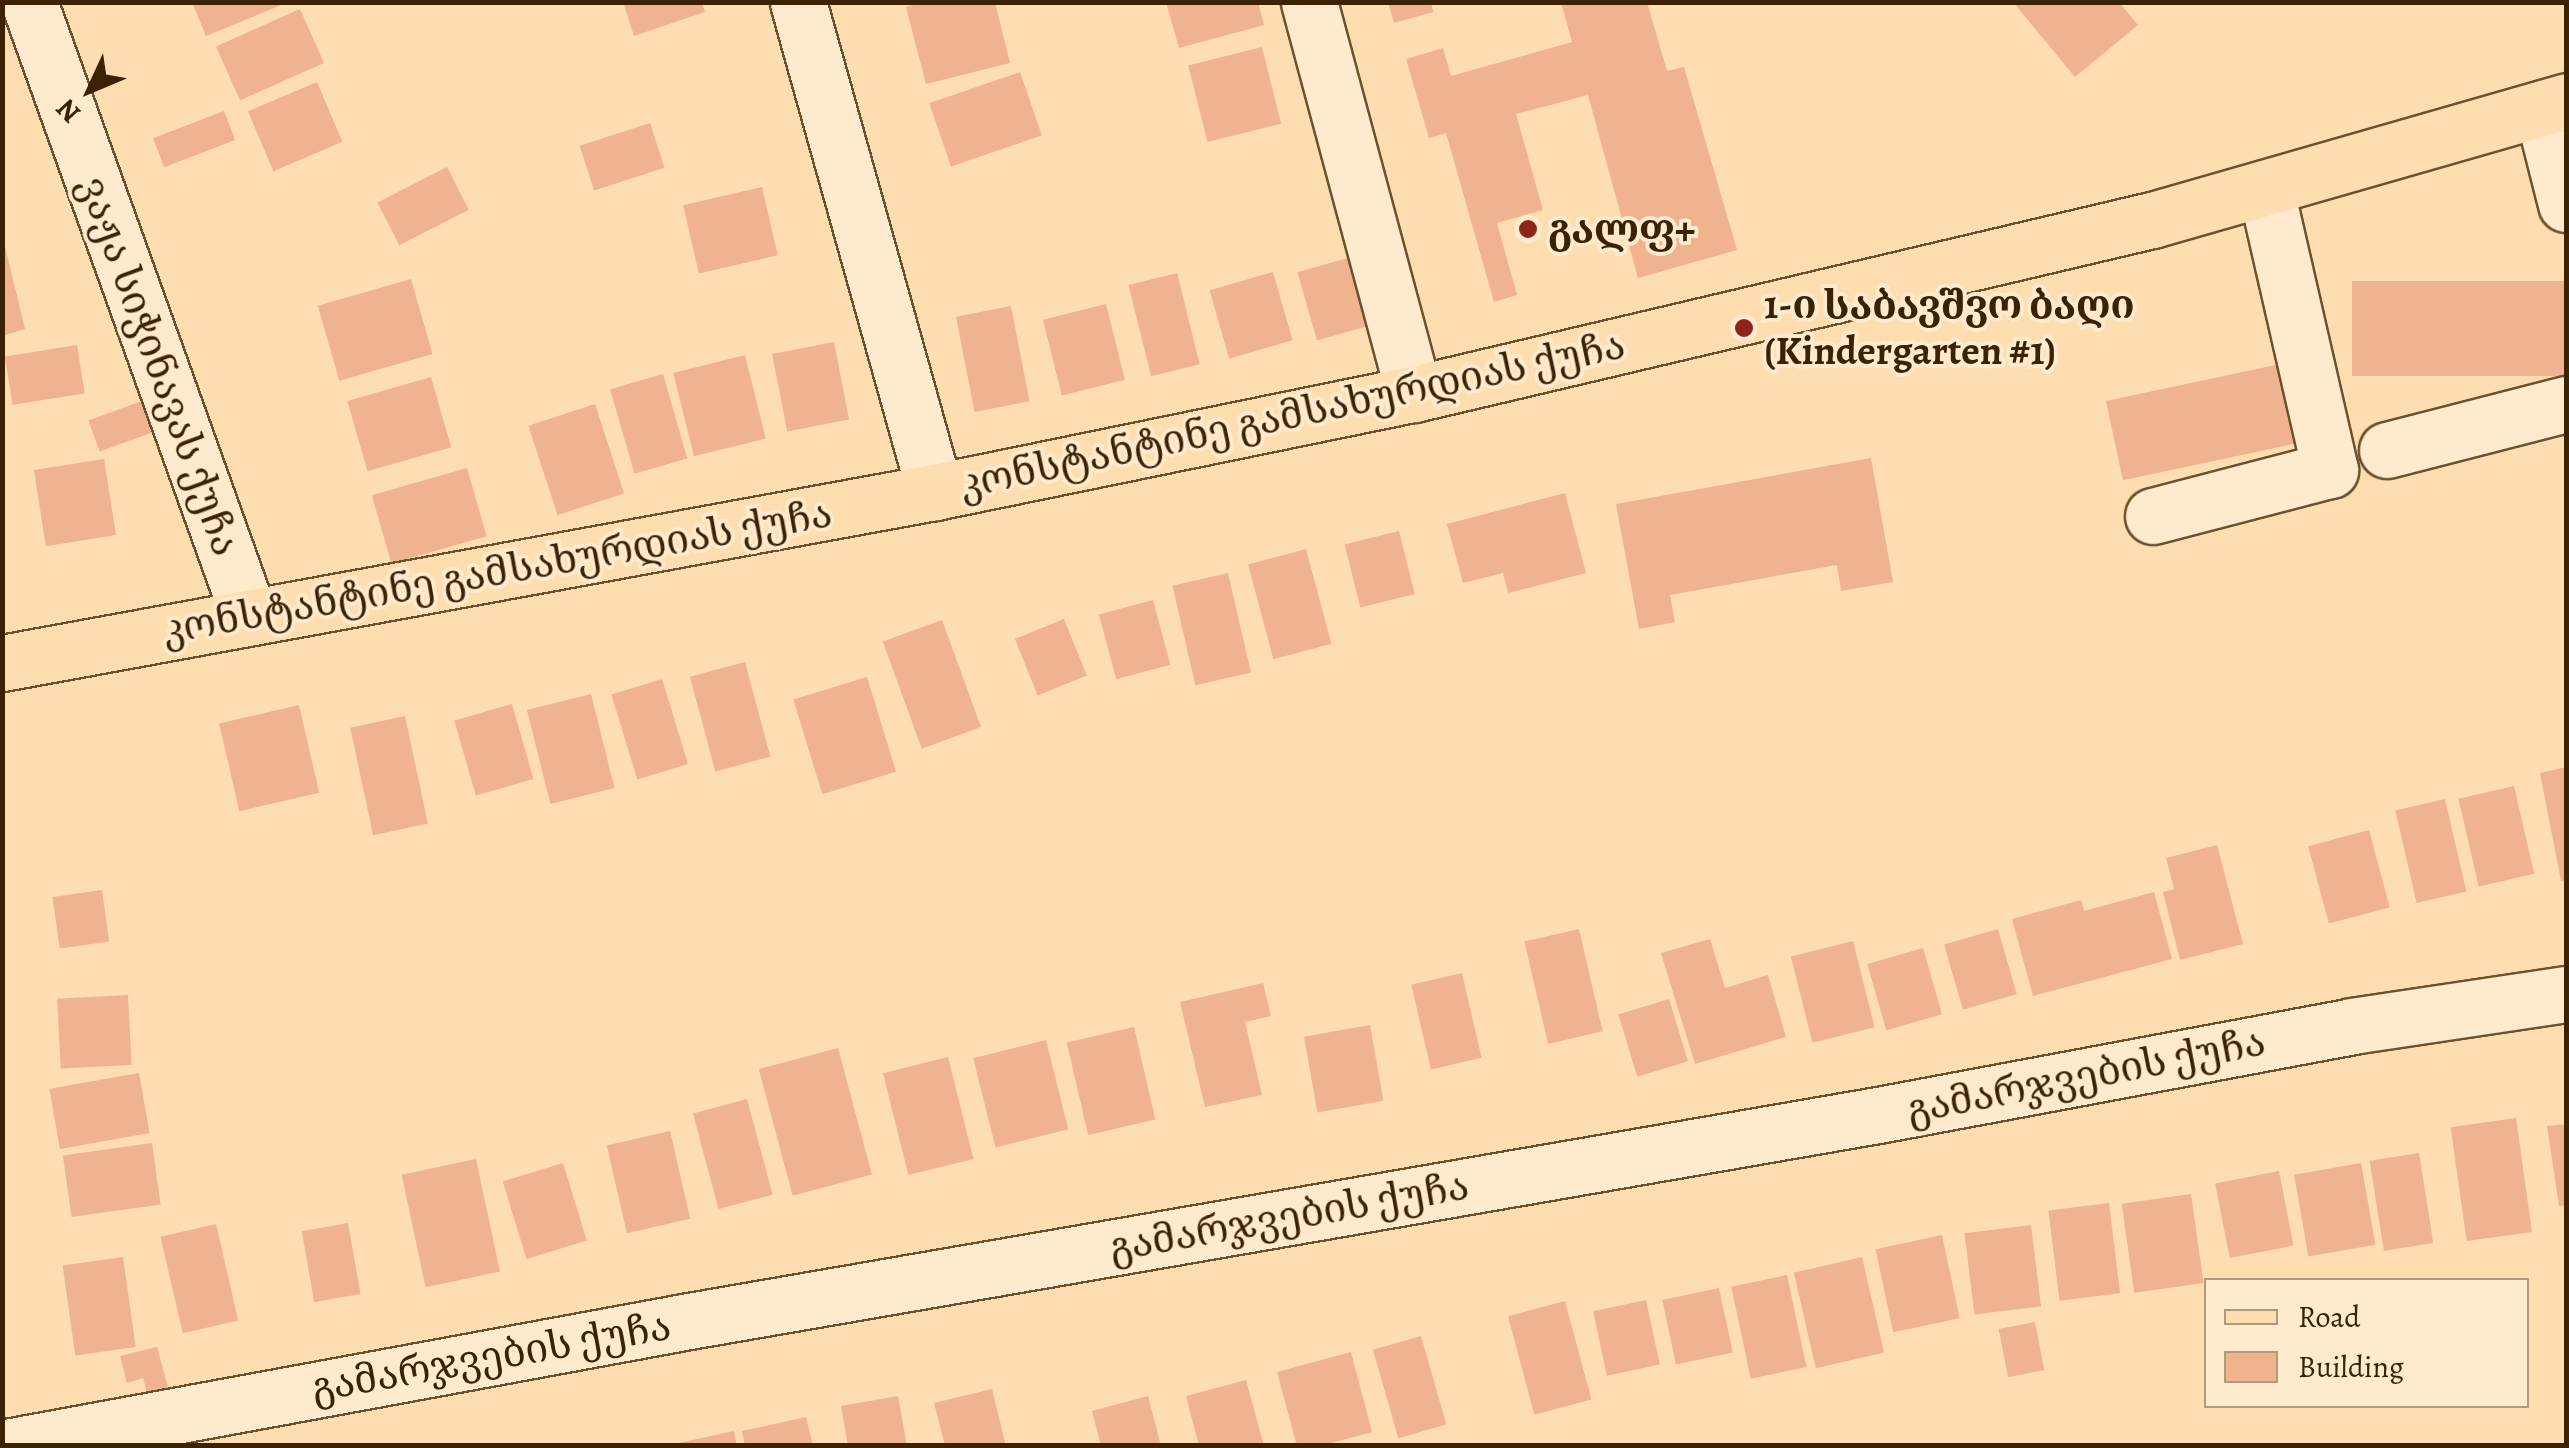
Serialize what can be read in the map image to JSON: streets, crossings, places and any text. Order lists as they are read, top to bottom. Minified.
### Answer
{"streets":{"main road":["კონსტანტინე გამსახურდიას ქუჩა"],"street":["ვაჟა სიჭინავას ქუჩა","გამარჯვების ქუჩა"]},"crossings":[["ვაჟა სიჭინავას ქუჩა","კონსტანტინე გამსახურდიას ქუჩა"]],"places":["გალფ+","1-ი საბავშვო ბაღი (Kindergarten #1)"],"legend":["Road","Building"],"north":"bottom left"}
